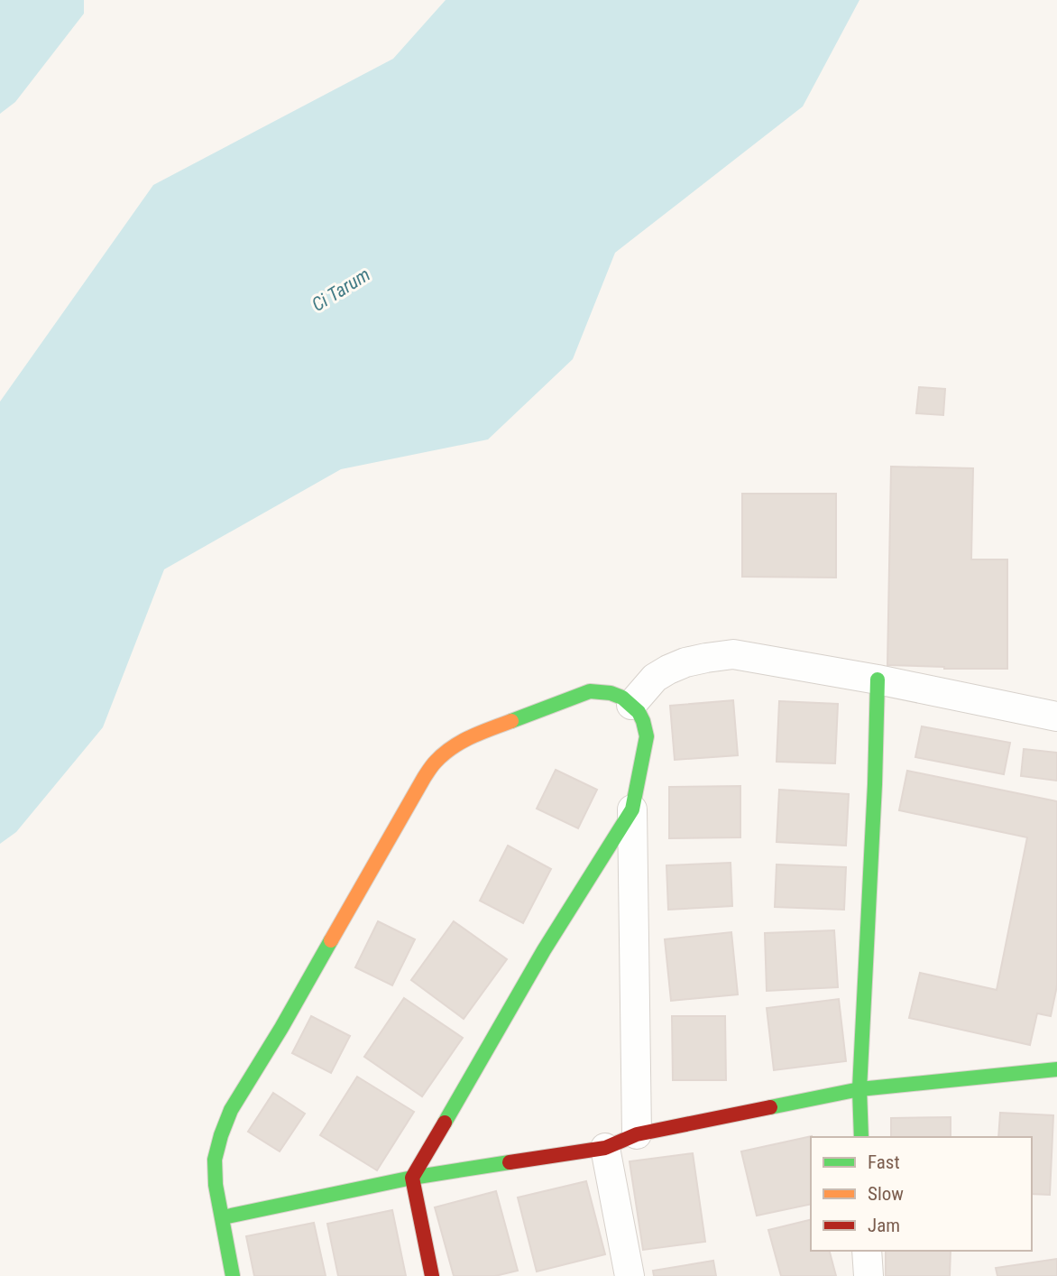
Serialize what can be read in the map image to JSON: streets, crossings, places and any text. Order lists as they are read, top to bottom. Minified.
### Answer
{"water":["Ci Tarum"],"legend":["Fast","Slow","Jam"]}
